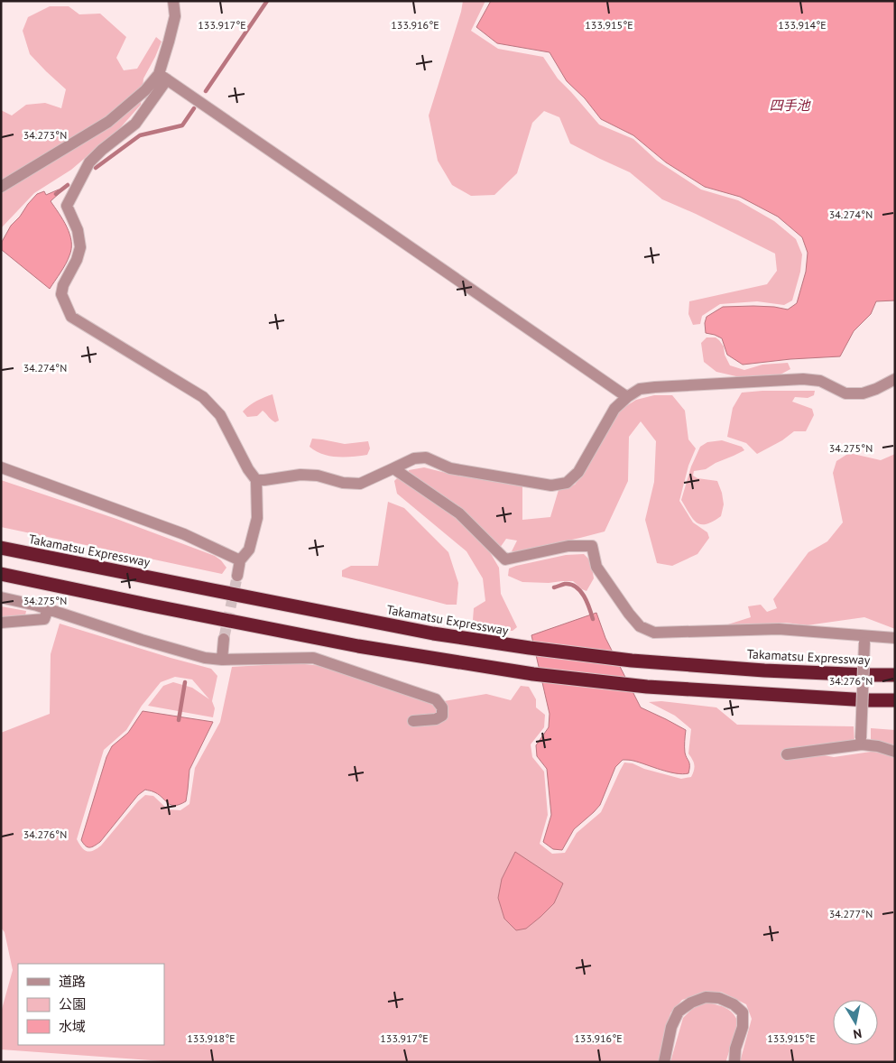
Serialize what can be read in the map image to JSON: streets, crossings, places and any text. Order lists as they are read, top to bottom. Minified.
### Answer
{"streets":{"highway":["Takamatsu Expressway"]},"water":["四手池"],"legend":["道路","公園","水域"],"north":"bottom","coordinates":["133.914°E","133.917°E","133.916°E","133.915°E","34.273°N","34.274°N","34.275°N","34.276°N","34.277°N","133.918°E"]}
